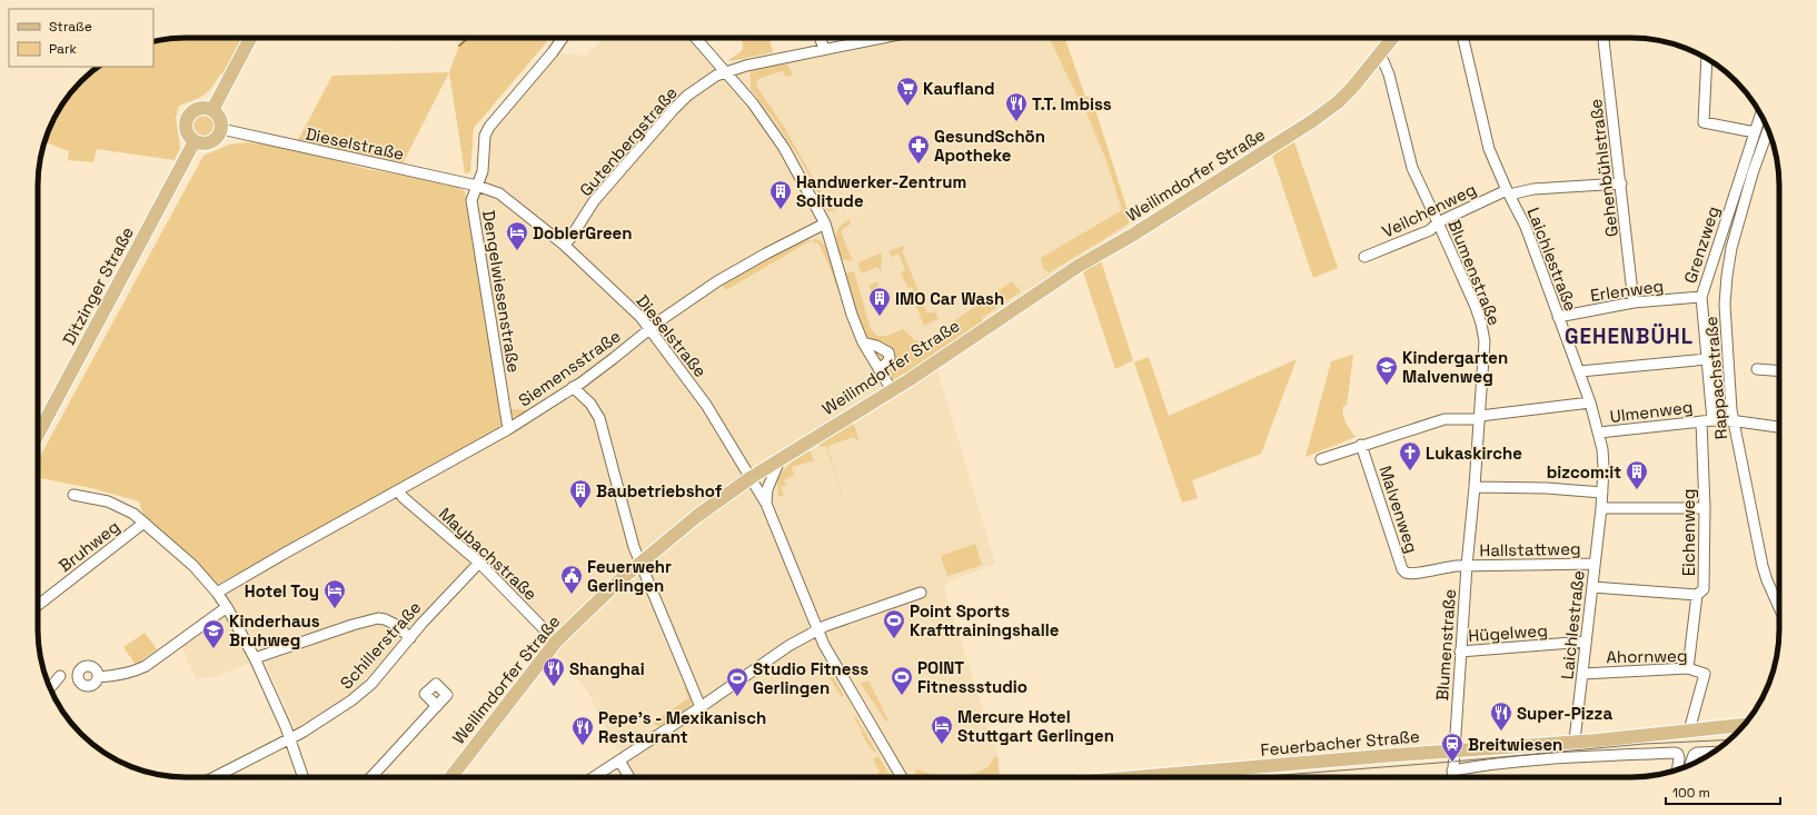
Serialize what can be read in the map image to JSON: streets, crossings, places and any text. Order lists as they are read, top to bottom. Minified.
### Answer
{"streets":{"main road":["Weilimdorfer Straße","Ditzinger Straße","Feuerbacher Straße"],"street":["Gutenbergstraße","Dieselstraße","Gehenbühlstraße","Veilchenweg","Grenzweg","Laichlestraße","Blumenstraße","Erlenweg","Dengelwiesenstraße","Siemensstraße","Rappachstraße","Ulmenweg","Malvenweg","Eichenweg","Bruhweg","Hallstattweg","Maybachstraße","Hügelweg","Schillerstraße","Ahornweg"]},"crossings":[["Gutenbergstraße","Dieselstraße"],["Dieselstraße","Weilimdorfer Straße"],["Dieselstraße","Ditzinger Straße"],["Dieselstraße","Dengelwiesenstraße"],["Dieselstraße","Siemensstraße"],["Gehenbühlstraße","Veilchenweg"],["Gehenbühlstraße","Erlenweg"],["Weilimdorfer Straße","Blumenstraße"],["Weilimdorfer Straße","Maybachstraße"],["Veilchenweg","Laichlestraße"],["Veilchenweg","Blumenstraße"],["Grenzweg","Erlenweg"],["Grenzweg","Ulmenweg"],["Grenzweg","Eichenweg"],["Laichlestraße","Erlenweg"],["Laichlestraße","Ulmenweg"],["Laichlestraße","Hallstattweg"],["Laichlestraße","Hügelweg"],["Laichlestraße","Ahornweg"],["Laichlestraße","Feuerbacher Straße"],["Blumenstraße","Malvenweg"],["Blumenstraße","Hallstattweg"],["Blumenstraße","Hügelweg"],["Blumenstraße","Feuerbacher Straße"],["Dengelwiesenstraße","Siemensstraße"],["Siemensstraße","Maybachstraße"],["Rappachstraße","Ulmenweg"],["Ulmenweg","Eichenweg"],["Malvenweg","Hallstattweg"],["Eichenweg","Ahornweg"],["Maybachstraße","Schillerstraße"],["Ahornweg","Feuerbacher Straße"]],"districts":["GEHENBÜHL"],"places":{"supermarket":["Kaufland"],"restaurant":["T.T. Imbiss","Shanghai","Super-Pizza","Pepe's - Mexikanisch Restaurant"],"pharmacy":["GesundSchön Apotheke"],"building":["Handwerker-Zentrum Solitude","IMO Car Wash","bizcom:it","Baubetriebshof"],"hotel":["DoblerGreen","Hotel Toy","Mercure Hotel Stuttgart Gerlingen"],"school or university":["Kindergarten Malvenweg","Kinderhaus Bruhweg"],"church":["Lukaskirche"],"public building":["Feuerwehr Gerlingen"],"sports":["Point Sports Krafttrainingshalle","POINT Fitnessstudio","Studio Fitness Gerlingen"],"station":["Breitwiesen"]},"legend":["Straße","Park"],"scale_bar":"100 m"}
